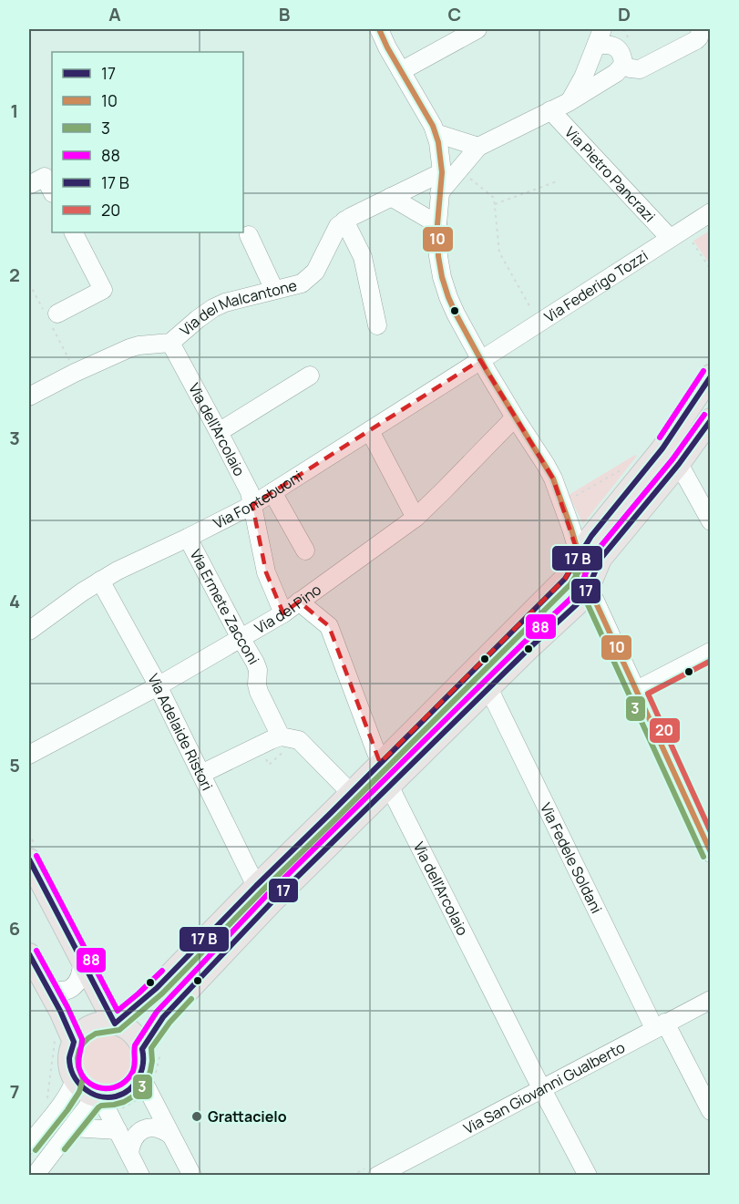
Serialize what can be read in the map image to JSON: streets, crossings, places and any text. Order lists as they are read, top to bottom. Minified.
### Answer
{"streets":{"street":["Via Pietro Pancrazi","Via Federigo Tozzi","Via del Malcantone","Via dell'Arcolaio","Via Fontebuoni","Via Ermete Zacconi","Via del Pino","Via Adelaide Ristori","Via Fedele Soldani","Via San Giovanni Gualberto"]},"crossings":[["Via Pietro Pancrazi","Via Federigo Tozzi"],["Via Federigo Tozzi","Via Fontebuoni"],["Via del Malcantone","Via dell'Arcolaio"],["Via dell'Arcolaio","Via Fontebuoni"],["Via dell'Arcolaio","Via del Pino"],["Via dell'Arcolaio","Via San Giovanni Gualberto"],["Via Fontebuoni","Via Ermete Zacconi"],["Via Fontebuoni","Via Adelaide Ristori"],["Via Ermete Zacconi","Via del Pino"],["Via del Pino","Via Adelaide Ristori"],["Via Fedele Soldani","Via San Giovanni Gualberto"]],"places":["Grattacielo"],"lines":["transit line 10","transit line 88","transit line 17","transit line 3","transit line 20"],"legend":["17","10","3","88","17 B","20"],"grid":{"columns":["A","B","C","D"],"rows":["1","2","3","4","5","6","7"]}}
